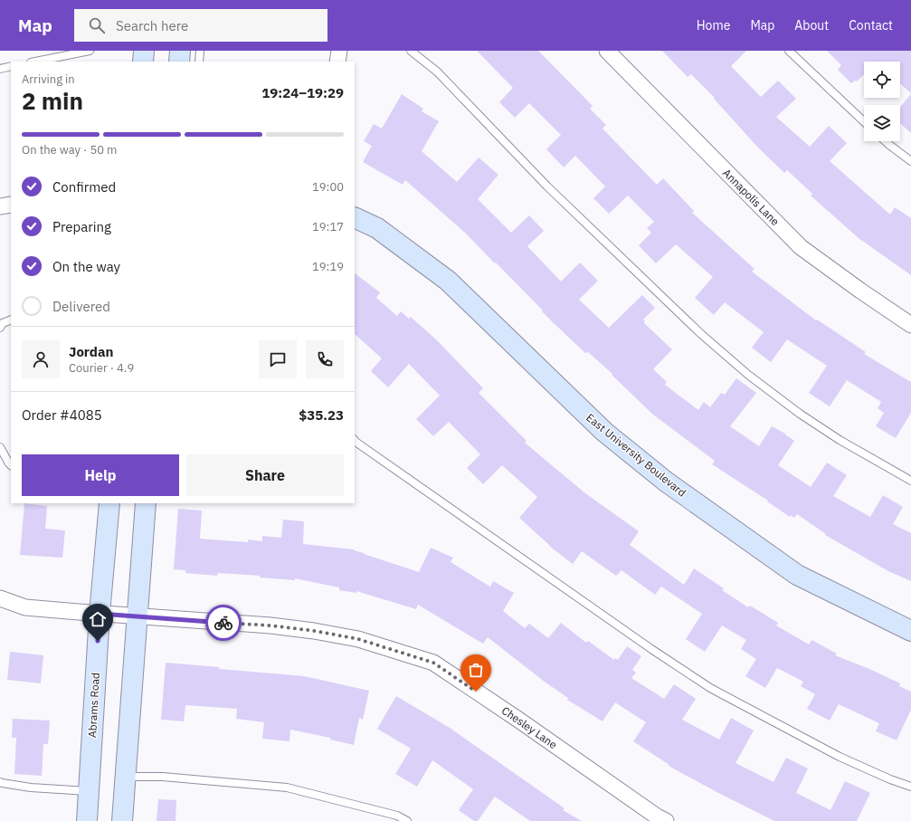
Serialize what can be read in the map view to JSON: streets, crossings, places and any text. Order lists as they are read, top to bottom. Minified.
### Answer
{"streets":{"street":["Annapolis Lane","East University Boulevard","Abrams Road","Chesley Lane"]},"crossings":[["Abrams Road","Chesley Lane"]],"page":{"header":"Map","search":"Search here","nav":["Home","Map","About","Contact"],"heading":["2 min","Arriving in","19:24–19:29"],"panel":["Jordan","Courier · 4.9","Order #4085","$35.23"],"bar":"On the way · 50 m","list":[["Confirmed","19:00"],["Preparing","19:17"],["On the way","19:19"],"Delivered"],"buttons":["Help","Share"]}}
